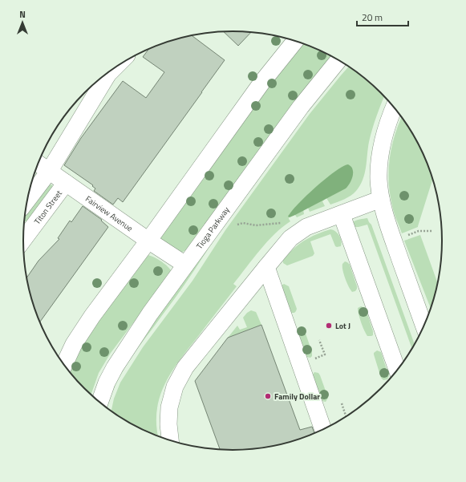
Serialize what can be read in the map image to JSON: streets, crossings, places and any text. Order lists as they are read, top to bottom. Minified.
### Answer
{"streets":{"street":["Titon Street","Fairview Avenue","Tioga Parkway"]},"crossings":[["Titon Street","Fairview Avenue"],["Fairview Avenue","Tioga Parkway"]],"places":["Lot J","Family Dollar"],"scale_bar":"20 m","north":"top"}
